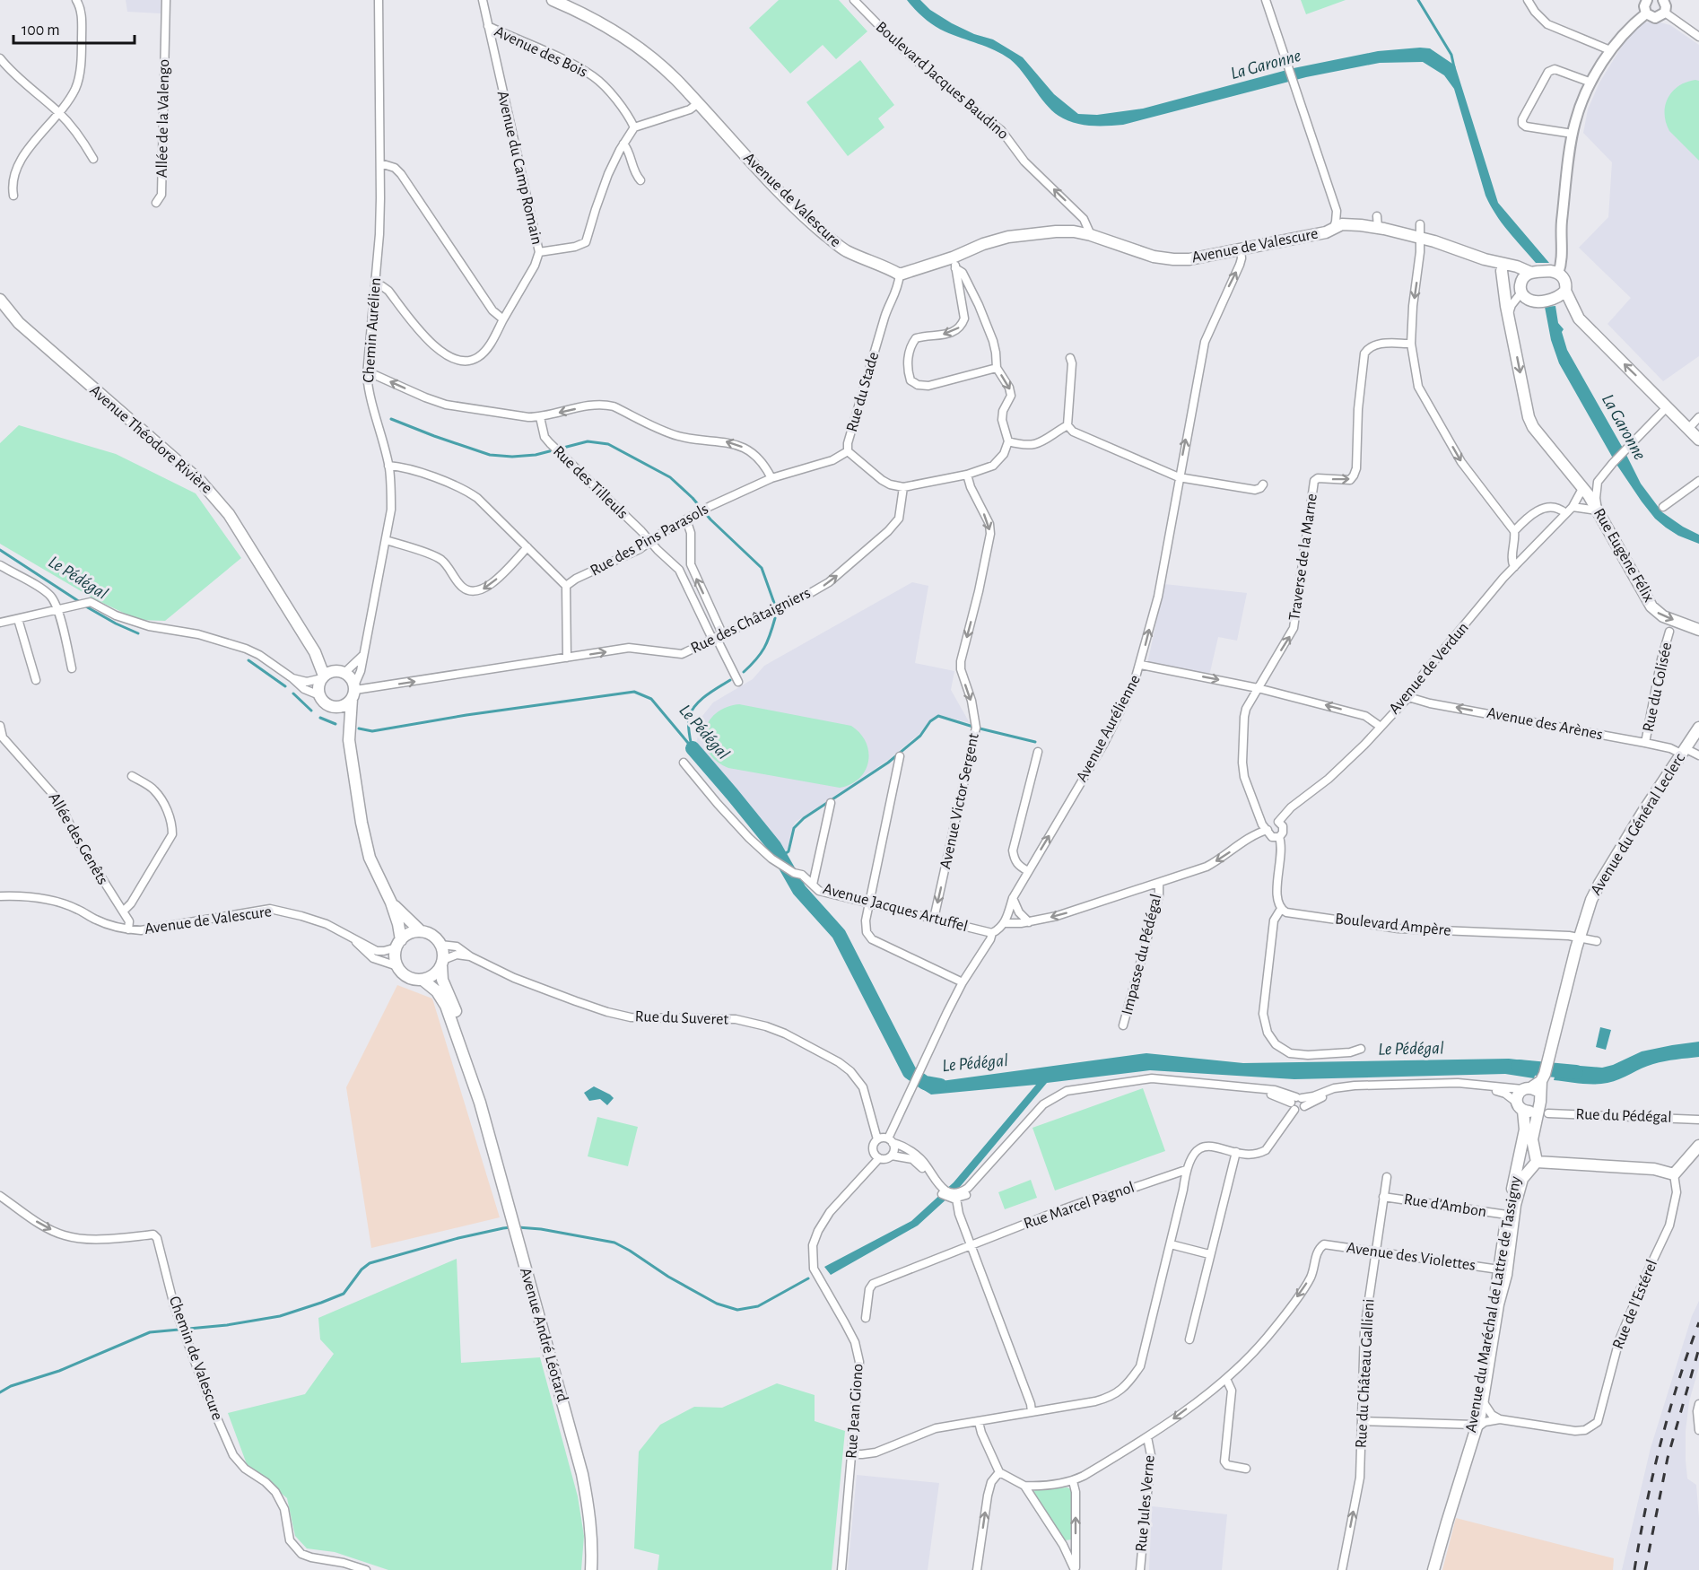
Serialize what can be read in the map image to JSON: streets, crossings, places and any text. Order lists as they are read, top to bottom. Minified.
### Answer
{"streets":{"main road":["Avenue de Valescure","Avenue Théodore Rivière","Rue Eugène Félix","Avenue du Général Leclerc","Avenue du Maréchal de Lattre de Tassigny","Avenue André Léotard"],"street":["Avenue des Bois","Boulevard Jacques Baudino","Allée de la Valengo","Avenue du Camp Romain","Chemin Aurélien","Rue du Stade","Rue des Tilleuls","Rue des Pins Parasols","Traverse de la Marne","Rue des Châtaigniers","Avenue de Verdun","Rue du Colisée","Avenue des Arènes","Avenue Aurélienne","Avenue Victor Sergent","Allée des Genêts","Avenue Jacques Artuffel","Boulevard Ampère","Impasse du Pédégal","Rue du Suveret","Rue du Pédégal","Rue Marcel Pagnol","Rue d'Ambon","Avenue des Violettes","Rue de l'Estérel","Chemin de Valescure","Rue du Château Gallieni","Rue Jean Giono","Rue Jules Verne"]},"crossings":[["Avenue des Bois","Avenue du Camp Romain"],["Boulevard Jacques Baudino","Avenue de Valescure"],["Avenue du Camp Romain","Chemin Aurélien"],["Avenue de Valescure","Rue du Stade"],["Avenue de Valescure","Rue Eugène Félix"],["Avenue de Valescure","Avenue Aurélienne"],["Avenue de Valescure","Allée des Genêts"],["Avenue de Valescure","Rue du Suveret"],["Avenue de Valescure","Avenue André Léotard"],["Chemin Aurélien","Avenue Théodore Rivière"],["Chemin Aurélien","Rue des Châtaigniers"],["Rue du Stade","Rue des Pins Parasols"],["Rue du Stade","Rue des Châtaigniers"],["Avenue Théodore Rivière","Rue des Châtaigniers"],["Rue des Tilleuls","Rue des Pins Parasols"],["Rue Eugène Félix","Avenue de Verdun"],["Traverse de la Marne","Avenue de Verdun"],["Avenue de Verdun","Avenue des Arènes"],["Rue du Colisée","Avenue des Arènes"],["Avenue des Arènes","Avenue du Général Leclerc"],["Avenue Victor Sergent","Avenue Jacques Artuffel"],["Avenue du Général Leclerc","Boulevard Ampère"],["Avenue du Général Leclerc","Avenue du Maréchal de Lattre de Tassigny"],["Rue du Suveret","Avenue André Léotard"],["Rue du Suveret","Rue Jean Giono"],["Rue d'Ambon","Avenue du Maréchal de Lattre de Tassigny"],["Rue d'Ambon","Rue du Château Gallieni"],["Avenue des Violettes","Avenue du Maréchal de Lattre de Tassigny"],["Avenue des Violettes","Rue du Château Gallieni"]],"one_way":["Boulevard Jacques Baudino","Rue Eugène Félix","Traverse de la Marne","Rue des Châtaigniers","Avenue des Arènes","Avenue Aurélienne","Avenue Victor Sergent","Avenue des Violettes","Chemin de Valescure","Rue du Château Gallieni"],"water":["La Garonne","Le Pédégal"],"scale_bar":"100 m"}
